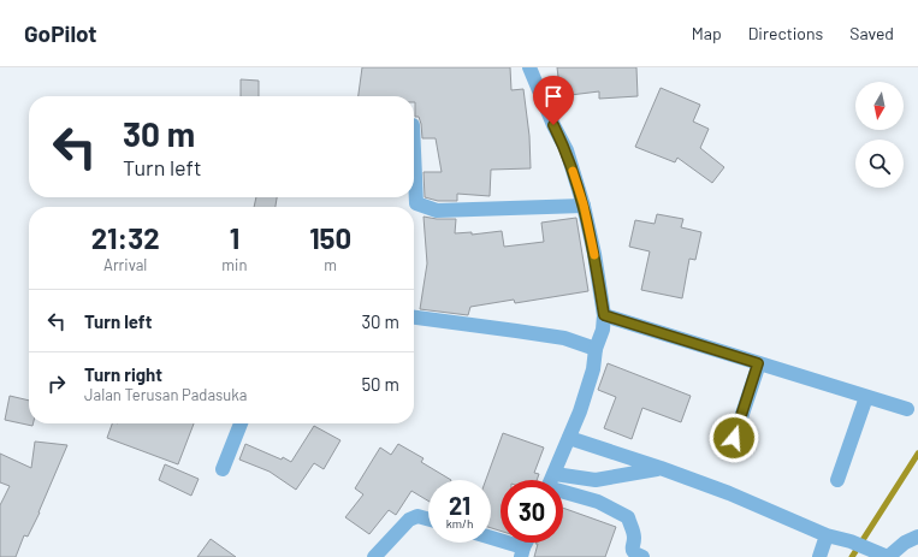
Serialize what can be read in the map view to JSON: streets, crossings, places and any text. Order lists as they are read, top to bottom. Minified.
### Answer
{"north":"bottom","page":{"header":"GoPilot","nav":["Map","Directions","Saved"],"turn":["30 m","Turn left"],"eta":["21:32","Arrival","1","min","150","m"],"list":[{"name":"Turn left","value":"30 m"},{"name":"Turn right","note":"Jalan Terusan Padasuka","value":"50 m"}],"speed":"21 km/h","limit":"30"}}
